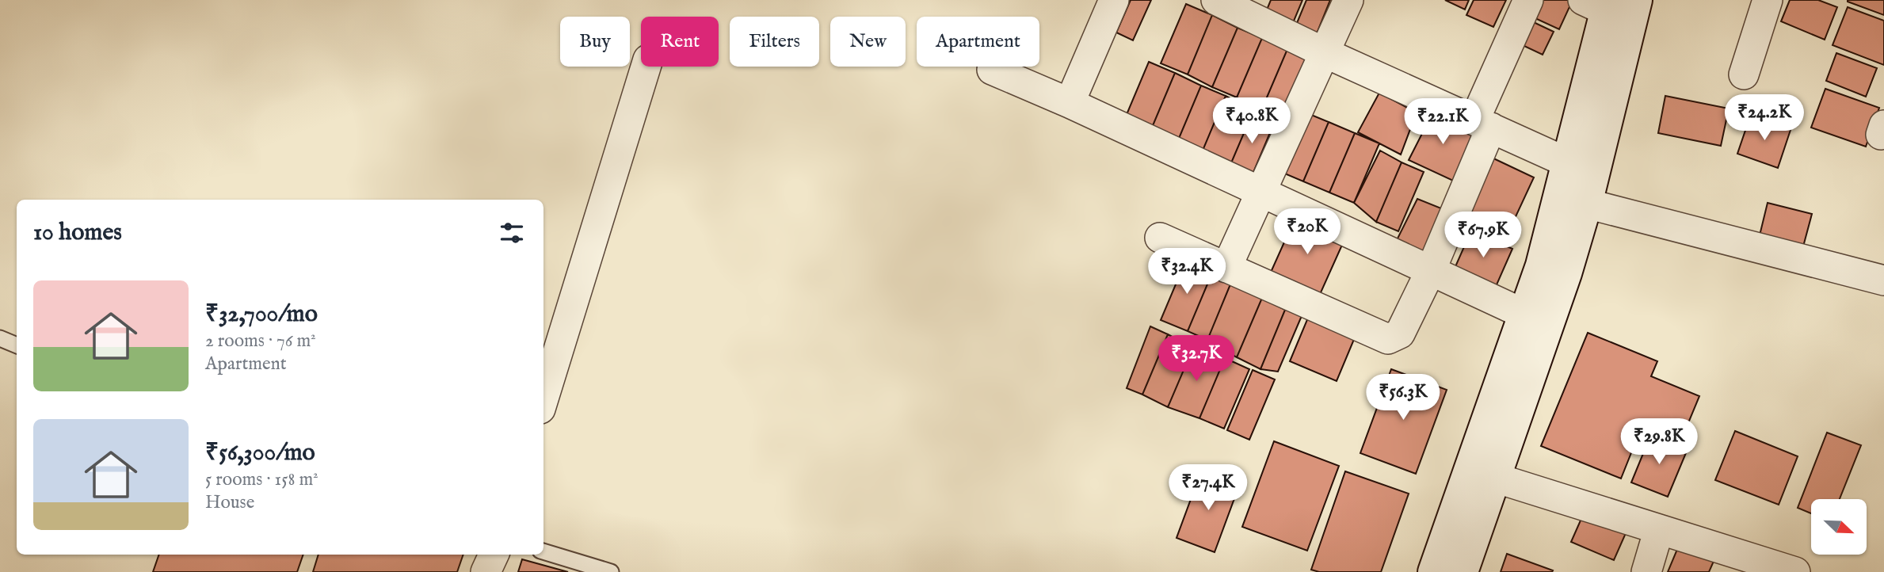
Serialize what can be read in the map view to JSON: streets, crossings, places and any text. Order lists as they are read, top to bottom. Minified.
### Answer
{"north":"bottom right","page":{"chip":["Buy","Rent","Filters","New","Apartment"],"price":["₹24.2K","₹40.8K","₹22.1K","₹20K","₹67.9K","₹32.4K","₹32.7K","₹56.3K","₹29.8K","₹27.4K"],"heading":"10 homes","list":[{"name":"₹32,700/mo","note":"2 rooms · 76 m² · Apartment"},{"name":"₹56,300/mo","note":"5 rooms · 158 m² · House"}]}}
